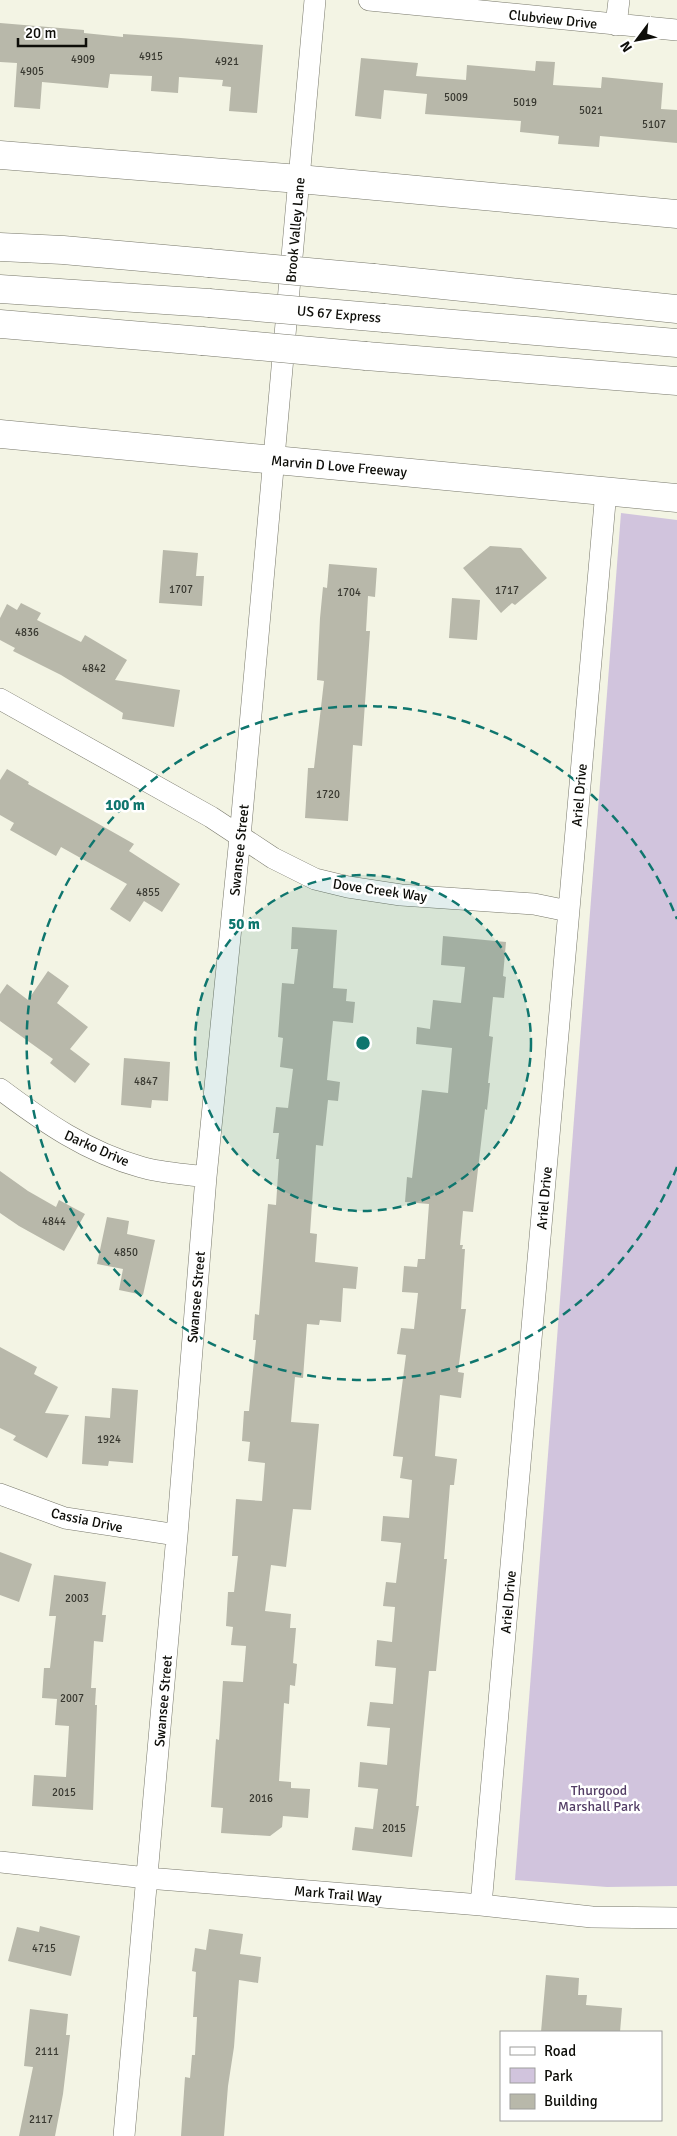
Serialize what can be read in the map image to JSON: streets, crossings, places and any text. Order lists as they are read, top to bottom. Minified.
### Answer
{"streets":{"main road":["US 67 Express","Marvin D Love Freeway"],"street":["Clubview Drive","Brook Valley Lane","Ariel Drive","Swansee Street","Dove Creek Way","Darko Drive","Cassia Drive","Mark Trail Way"]},"crossings":[["Brook Valley Lane","Marvin D Love Freeway"],["Brook Valley Lane","Swansee Street"],["Marvin D Love Freeway","Ariel Drive"],["Marvin D Love Freeway","Swansee Street"],["Ariel Drive","Dove Creek Way"],["Ariel Drive","Mark Trail Way"],["Swansee Street","Dove Creek Way"],["Swansee Street","Darko Drive"],["Swansee Street","Cassia Drive"],["Swansee Street","Mark Trail Way"]],"parks":["Thurgood Marshall Park"],"house_numbers":["4915","4909","4921","4905","5009","5019","5021","5107","1707","1717","1704","4836","4842","1720","4855","4847","4844","4850","1924","2003","2007","2015","2016","2015","4715","2111","2117"],"legend":["Road","Park","Building"],"scale_bar":"20 m","north":"bottom left","rings":["100 m","50 m"]}
